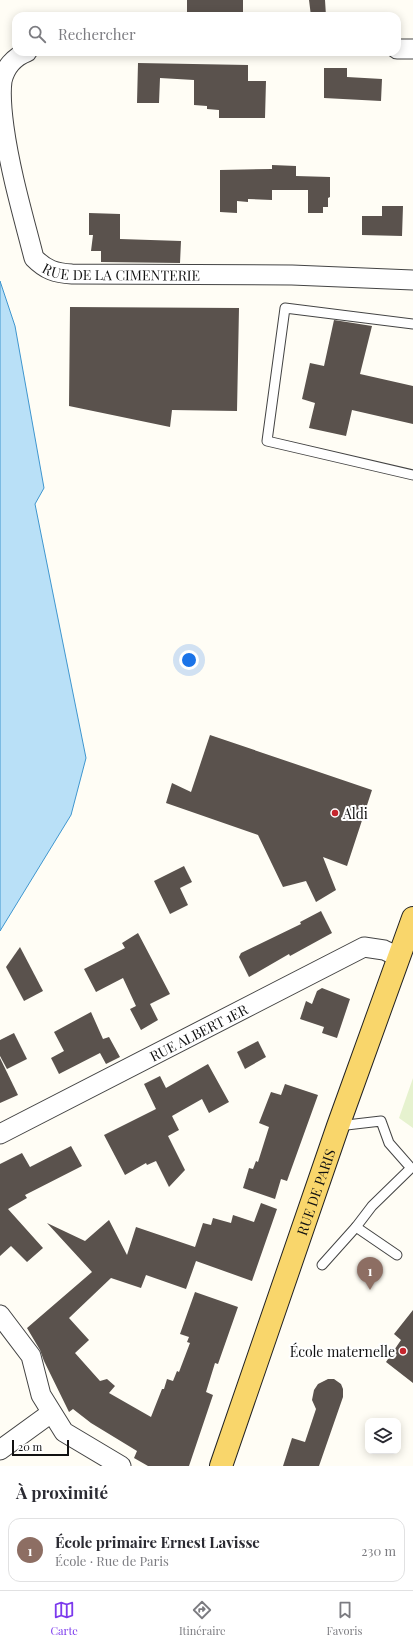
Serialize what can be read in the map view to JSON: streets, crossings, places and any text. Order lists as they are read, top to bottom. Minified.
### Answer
{"streets":{"main road":["RUE DE PARIS"],"street":["RUE DE LA CIMENTERIE","RUE ALBERT 1ER"]},"crossings":[["RUE ALBERT 1ER","RUE DE PARIS"]],"places":["Aldi","École maternelle"],"scale_bar":"20 m","page":{"search":"Rechercher","pins":"1","scale":"20 m","heading":"À proximité","list":[{"mark":"1","name":"École primaire Ernest Lavisse","note":"École · Rue de Paris","value":"230 m"}],"nav":["Carte","Itinéraire","Favoris"]}}
